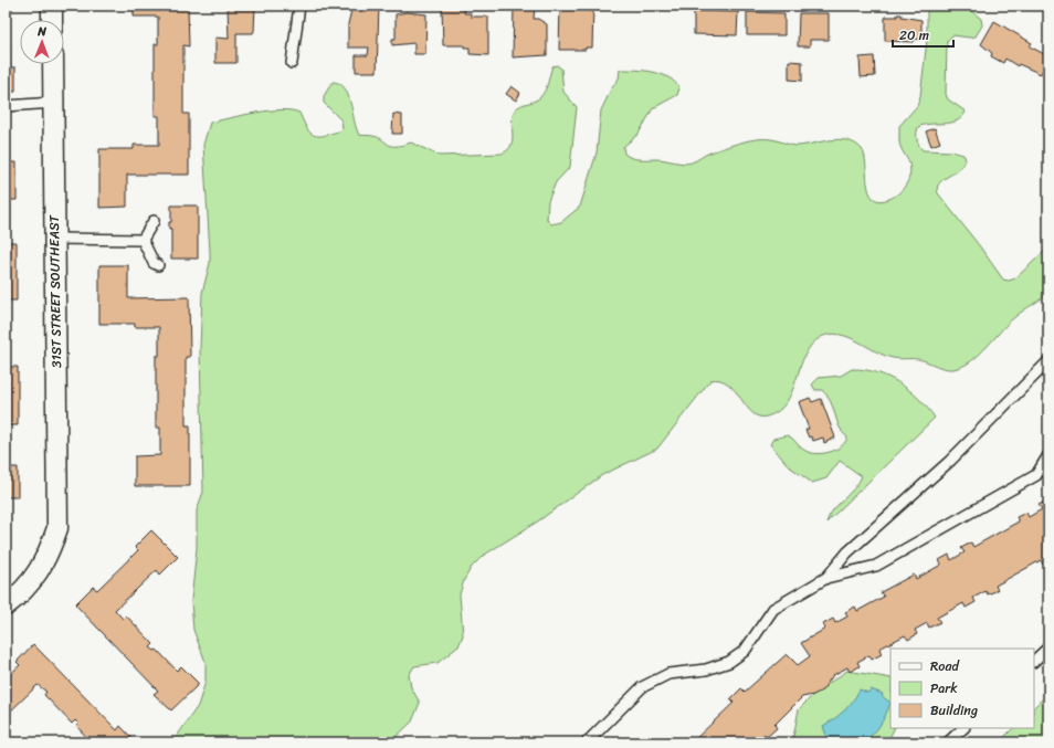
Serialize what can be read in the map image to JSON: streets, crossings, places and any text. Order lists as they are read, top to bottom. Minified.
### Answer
{"streets":{"street":["31ST STREET SOUTHEAST"]},"legend":["Road","Park","Building"],"scale_bar":"20 m","north":"top"}
